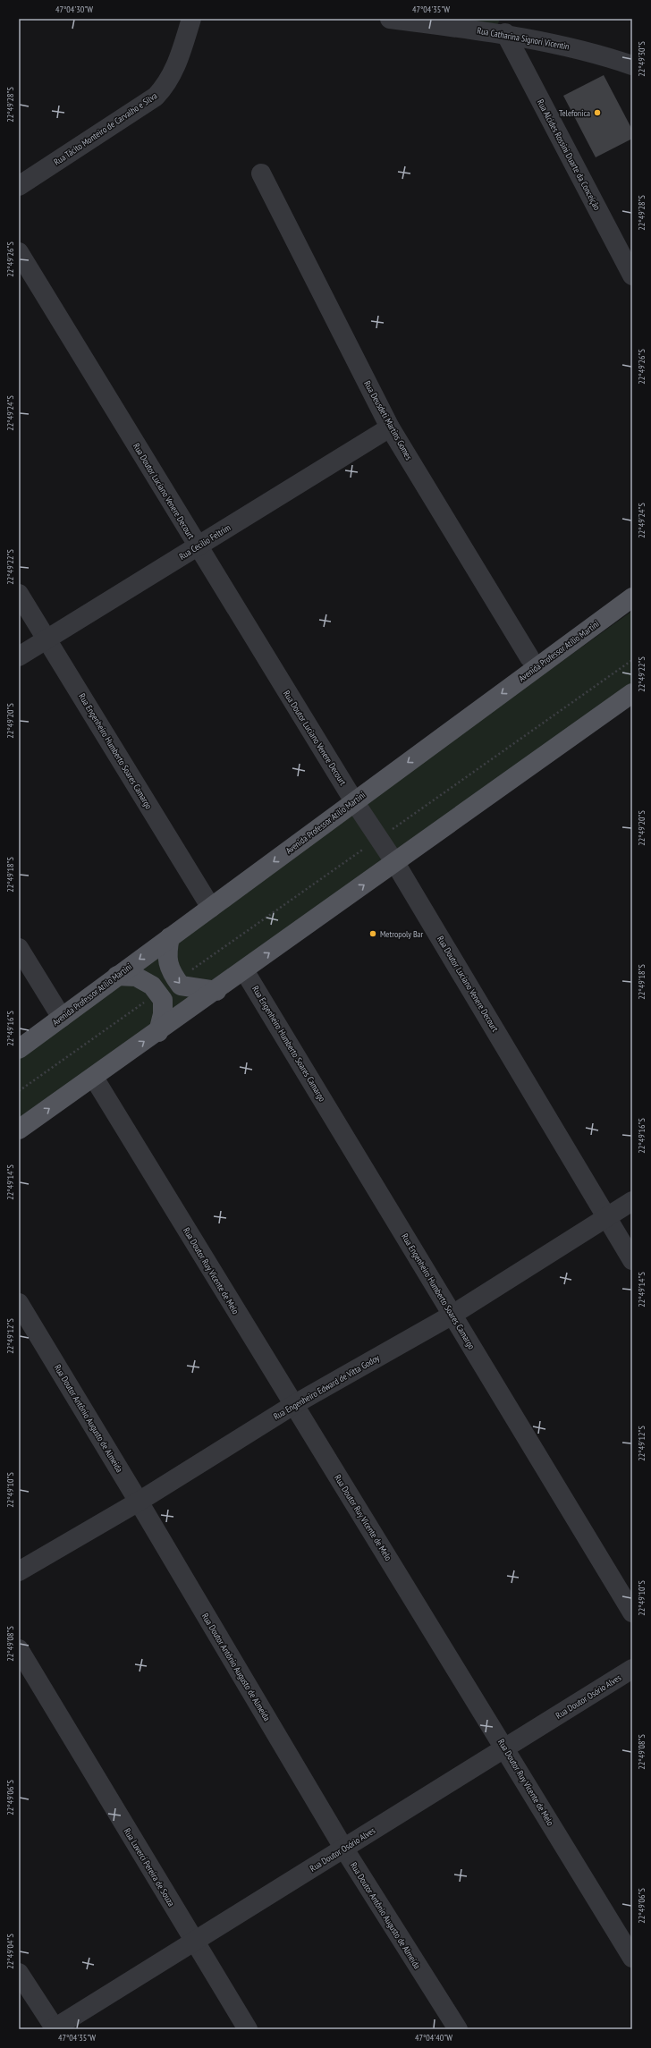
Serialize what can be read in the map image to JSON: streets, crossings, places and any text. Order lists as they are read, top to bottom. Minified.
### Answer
{"streets":{"main road":["Avenida Professor Atílio Martini"],"street":["Rua Catharina Signori Vicentin","Rua Tácito Monteiro de Carvalho e Silva","Rua Alcides Rossini Duarte da Conceição","Rua Deusdeti Martins Gomes","Rua Doutor Luciano Venere Decourt","Rua Cecílio Feltrim","Rua Engenheiro Humberto Soares Camargo","Rua Doutor Ruy Vicente de Melo","Rua Engenheiro Edward de Vitta Godoy","Rua Doutor Antônio Augusto de Almeida","Rua Doutor Osório Alves","Rua Luverci Pereira de Souza"]},"crossings":[["Rua Catharina Signori Vicentin","Rua Alcides Rossini Duarte da Conceição"],["Rua Deusdeti Martins Gomes","Rua Cecílio Feltrim"],["Rua Doutor Luciano Venere Decourt","Rua Cecílio Feltrim"],["Rua Doutor Luciano Venere Decourt","Avenida Professor Atílio Martini"],["Rua Doutor Luciano Venere Decourt","Rua Engenheiro Edward de Vitta Godoy"],["Rua Cecílio Feltrim","Rua Engenheiro Humberto Soares Camargo"],["Avenida Professor Atílio Martini","Rua Engenheiro Humberto Soares Camargo"],["Rua Engenheiro Humberto Soares Camargo","Rua Engenheiro Edward de Vitta Godoy"],["Rua Doutor Ruy Vicente de Melo","Rua Engenheiro Edward de Vitta Godoy"],["Rua Doutor Ruy Vicente de Melo","Rua Doutor Osório Alves"],["Rua Engenheiro Edward de Vitta Godoy","Rua Doutor Antônio Augusto de Almeida"],["Rua Doutor Antônio Augusto de Almeida","Rua Doutor Osório Alves"],["Rua Doutor Osório Alves","Rua Luverci Pereira de Souza"]],"places":["Telefonica","Metropoly Bar"],"coordinates":["47°04'30\"W","47°04'35\"W","22°49'30\"S","22°49'28\"S","22°49'26\"S","22°49'24\"S","22°49'22\"S","22°49'20\"S","22°49'18\"S","22°49'16\"S","22°49'14\"S","22°49'12\"S","22°49'10\"S","22°49'08\"S","22°49'06\"S","22°49'04\"S","47°04'40\"W"]}
